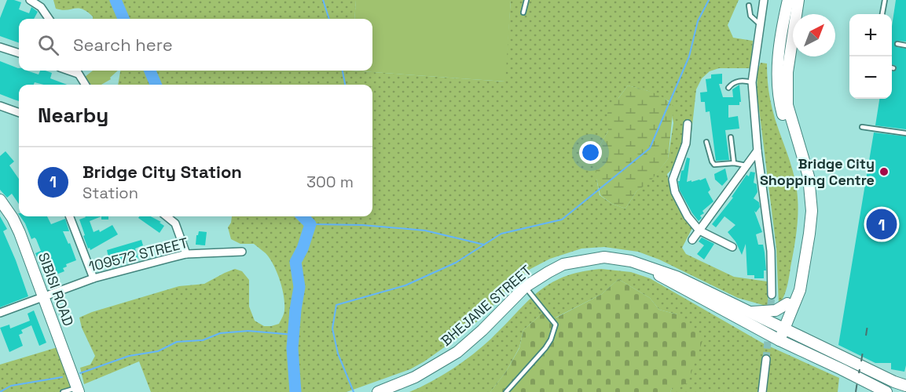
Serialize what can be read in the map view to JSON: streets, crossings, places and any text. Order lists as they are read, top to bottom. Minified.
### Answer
{"streets":{"street":["109572 STREET","SIBISI ROAD","BHEJANE STREET"]},"crossings":[["109572 STREET","SIBISI ROAD"]],"places":["Bridge City Shopping Centre"],"north":"top right","page":{"map_buttons":["+","−"],"search":"Search here","heading":"Nearby","list":[{"mark":"1","name":"Bridge City Station","note":"Station","value":"300 m"}],"pins":"1"}}
